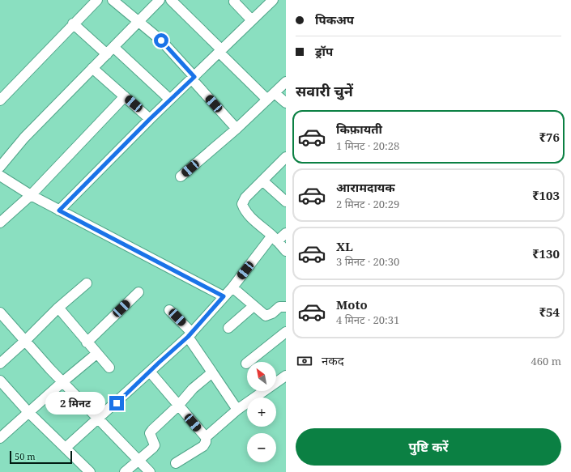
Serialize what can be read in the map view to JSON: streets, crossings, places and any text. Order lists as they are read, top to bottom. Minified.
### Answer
{"scale_bar":"50 m","north":"top left","page":{"banner":["पिकअप","ड्रॉप"],"heading":"सवारी चुनें","list":[{"name":"किफ़ायती","note":"1 मिनट · 20:28","value":"₹76"},{"name":"आरामदायक","note":"2 मिनट · 20:29","value":"₹103"},{"name":"XL","note":"3 मिनट · 20:30","value":"₹130"},{"name":"Moto","note":"4 मिनट · 20:31","value":"₹54"}],"pay":["नकद","460 m"],"map_buttons":["+","−"],"bubble":"2 मिनट","buttons":"पुष्टि करें","scale":"50 m"}}
